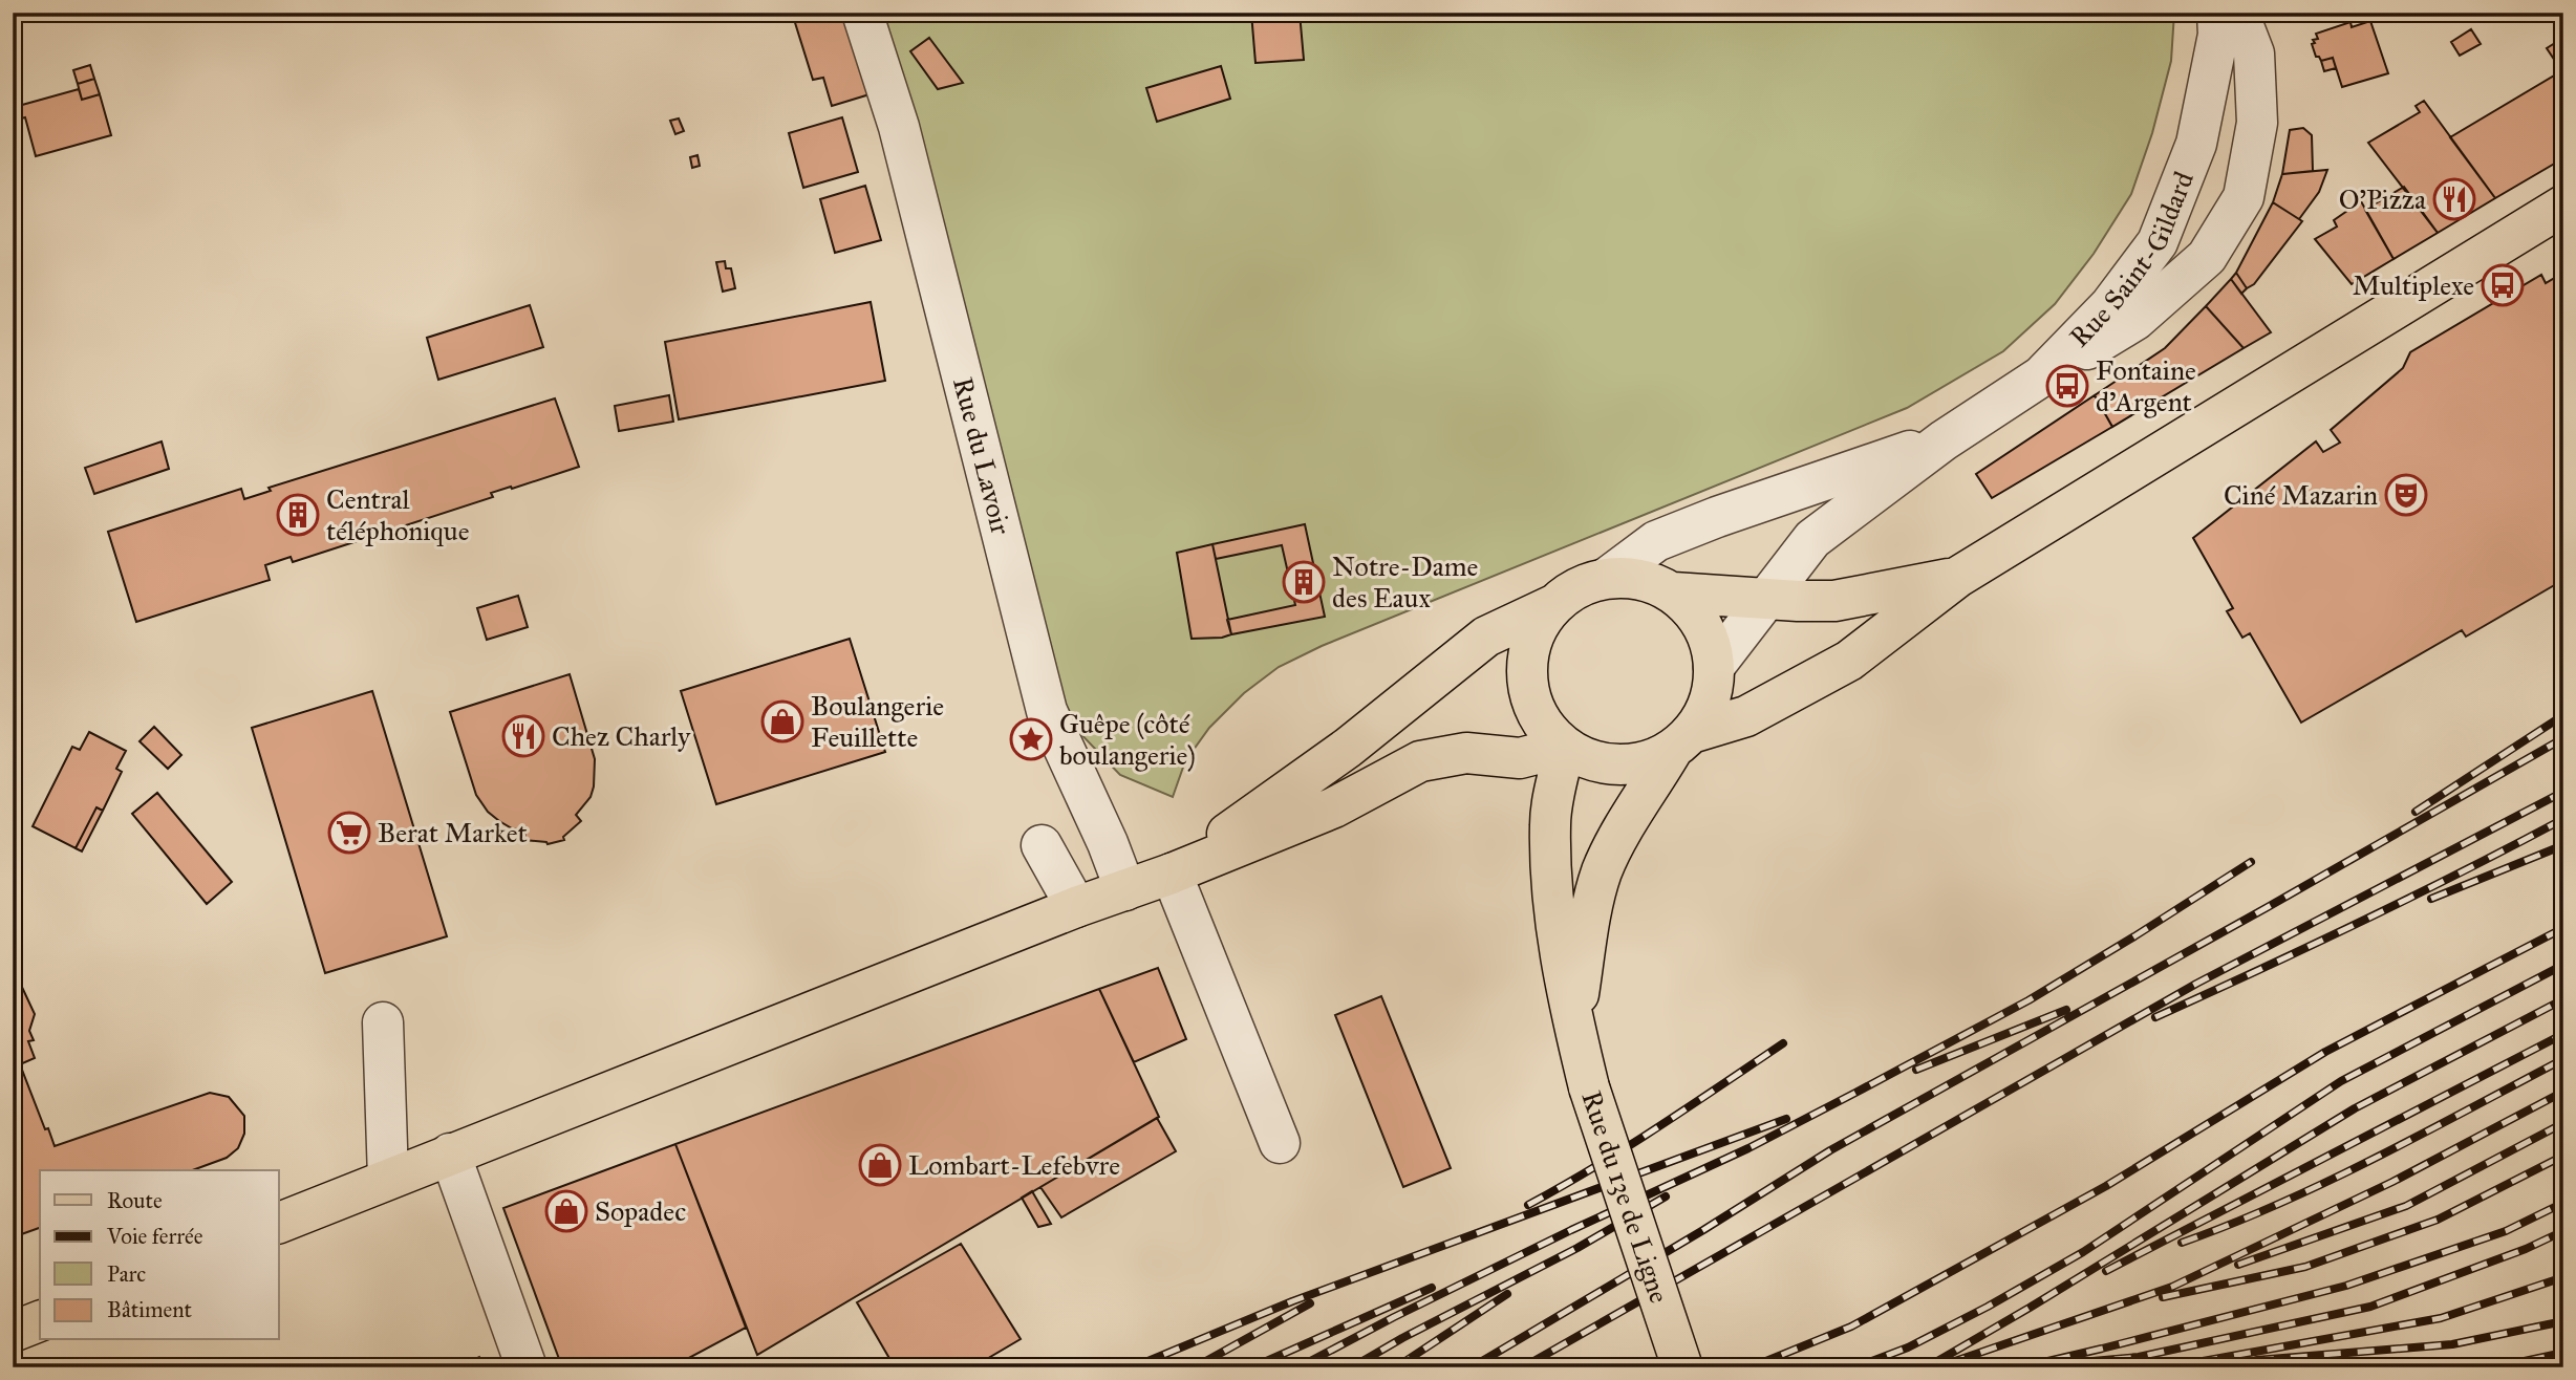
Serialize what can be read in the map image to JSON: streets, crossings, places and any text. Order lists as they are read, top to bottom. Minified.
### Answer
{"streets":{"main road":["Rue du 13e de Ligne"],"street":["Rue Saint-Gildard","Rue du Lavoir"]},"crossings":[["Rue Saint-Gildard","Rue du 13e de Ligne"]],"places":{"restaurant":["O'Pizza","Chez Charly"],"bus stop":["Multiplexe","Fontaine d'Argent"],"theatre":["Ciné Mazarin"],"building":["Central téléphonique","Notre-Dame des Eaux"],"shop":["Boulangerie Feuillette","Lombart-Lefebvre","Sopadec"],"place":["Guêpe (côté boulangerie)"],"supermarket":["Berat Market"]},"legend":["Route","Voie ferrée","Parc","Bâtiment"]}
